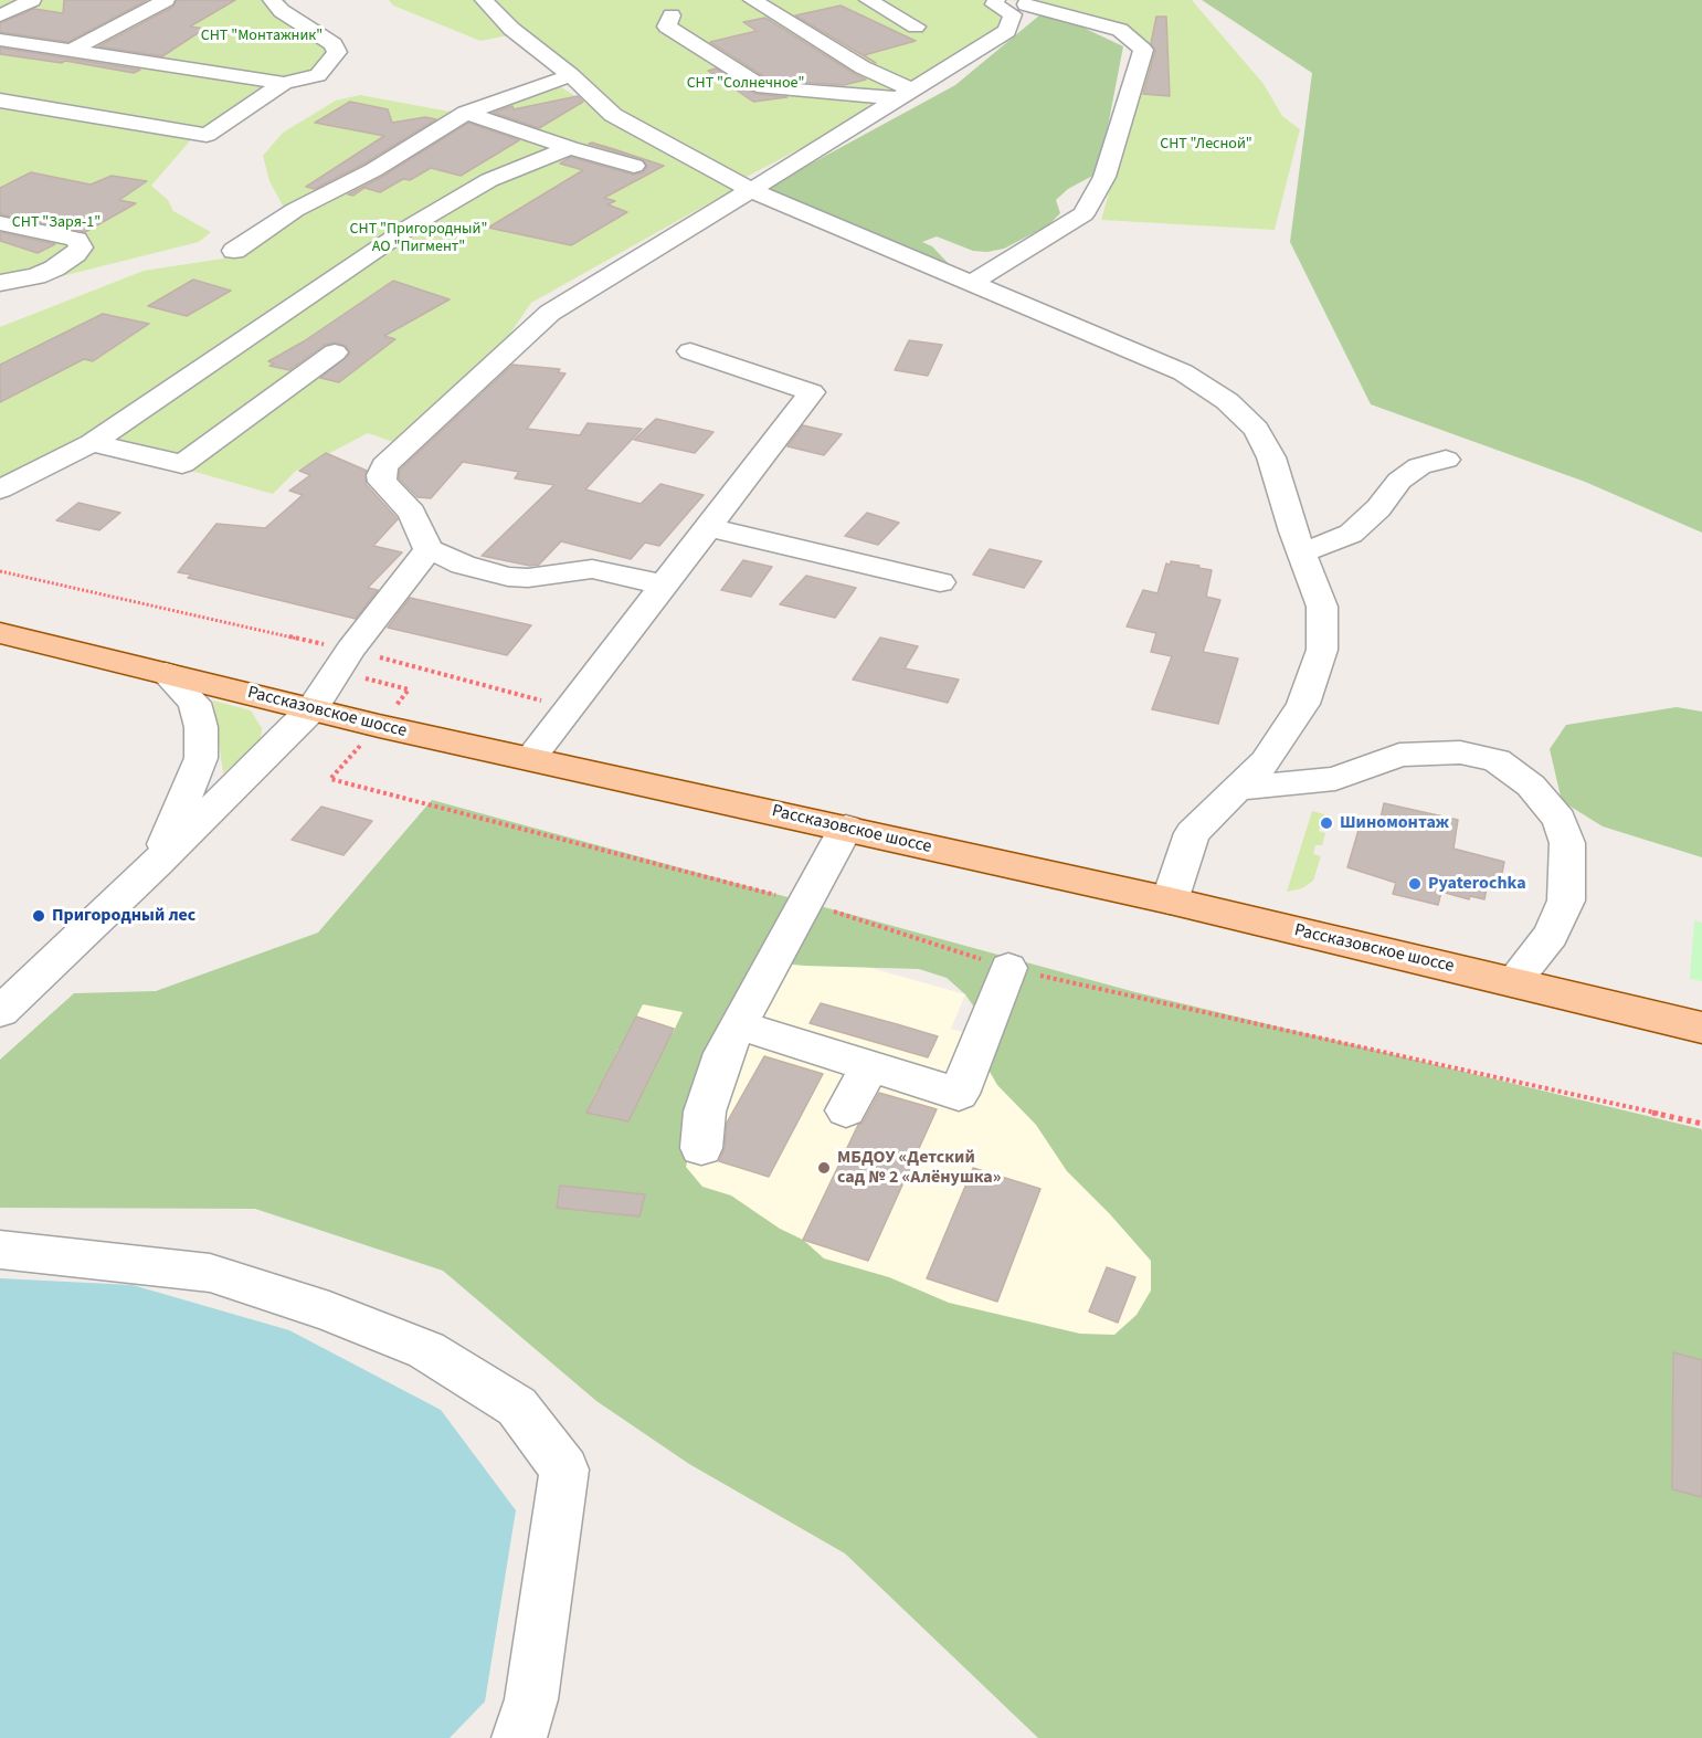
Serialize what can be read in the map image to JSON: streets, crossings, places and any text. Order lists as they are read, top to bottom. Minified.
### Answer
{"streets":{"main road":["Рассказовское шоссе"]},"parks":["СНТ \"Монтажник\"","СНТ \"Солнечное\"","СНТ \"Лесной\"","СНТ \"Заря-1\"","СНТ \"Пригородный\" АО \"Пигмент\""],"places":["Шиномонтаж","Pyaterochka","Пригородный лес","МБДОУ «Детский сад № 2 «Алёнушка»"]}
